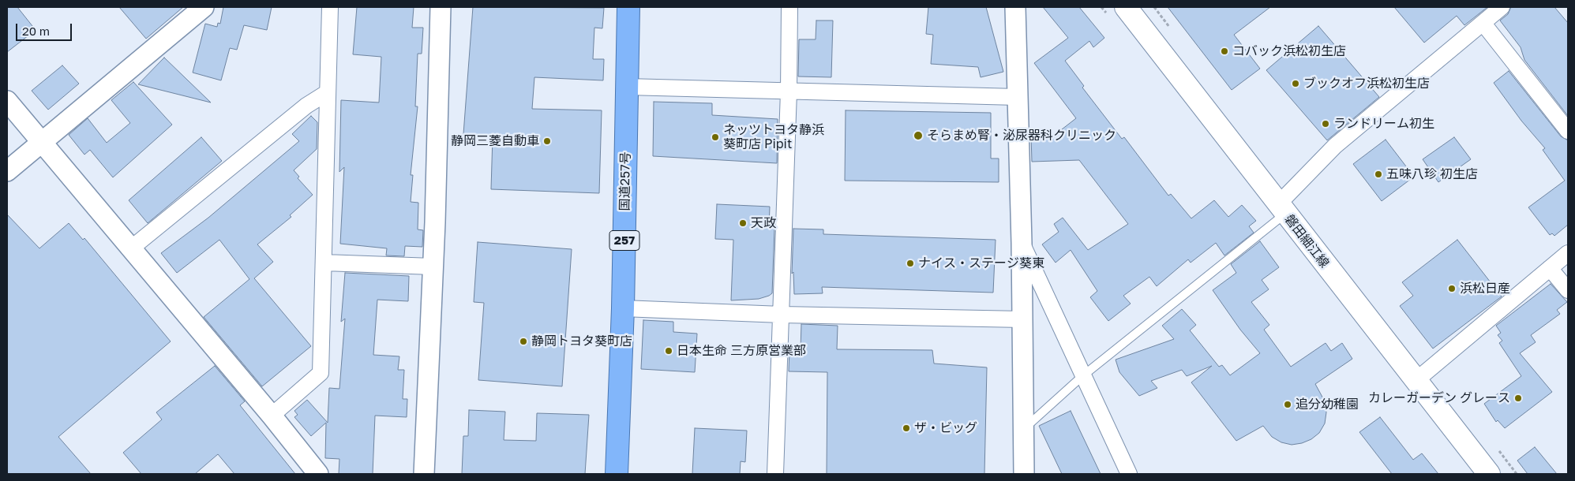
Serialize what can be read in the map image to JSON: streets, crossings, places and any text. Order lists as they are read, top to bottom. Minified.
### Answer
{"streets":{"highway":["国道257号","257"],"main road":["磐田細江線"]},"places":["コバック浜松初生店","ブックオフ浜松初生店","ランドリーム初生","そらまめ腎・泌尿器科クリニック","ネッツトヨタ静浜 葵町店 Pipit","静岡三菱自動車","五味八珍 初生店","天政","ナイス・ステージ葵東","浜松日産","静岡トヨタ葵町店","日本生命 三方原営業部","カレーガーデン グレース","追分幼稚園","ザ・ビッグ"],"scale_bar":"20 m"}
